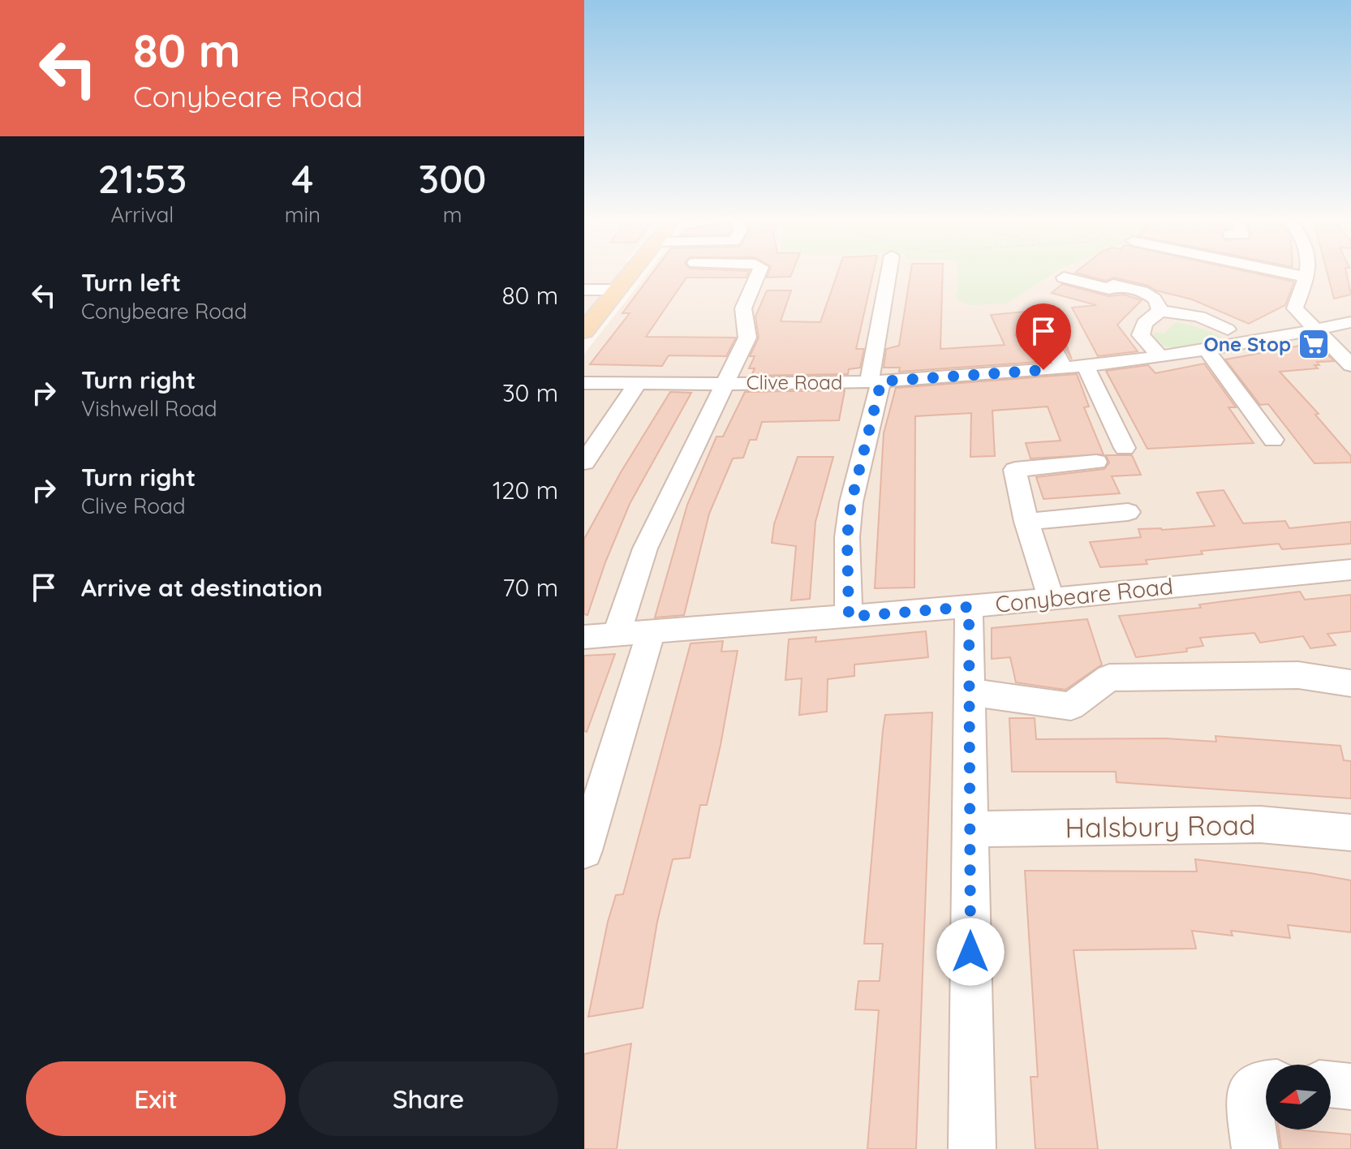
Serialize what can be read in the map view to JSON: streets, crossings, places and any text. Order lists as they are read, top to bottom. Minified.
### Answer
{"streets":{"street":["Clive Road","Conybeare Road","Halsbury Road"]},"places":{"supermarket":["One Stop"]},"north":"left","page":{"turn":["80 m","Conybeare Road"],"eta":["21:53","Arrival","4","min","300","m"],"list":[{"name":"Turn left","note":"Conybeare Road","value":"80 m"},{"name":"Turn right","note":"Vishwell Road","value":"30 m"},{"name":"Turn right","note":"Clive Road","value":"120 m"},{"name":"Arrive at destination","value":"70 m"}],"buttons":["Exit","Share"]}}
